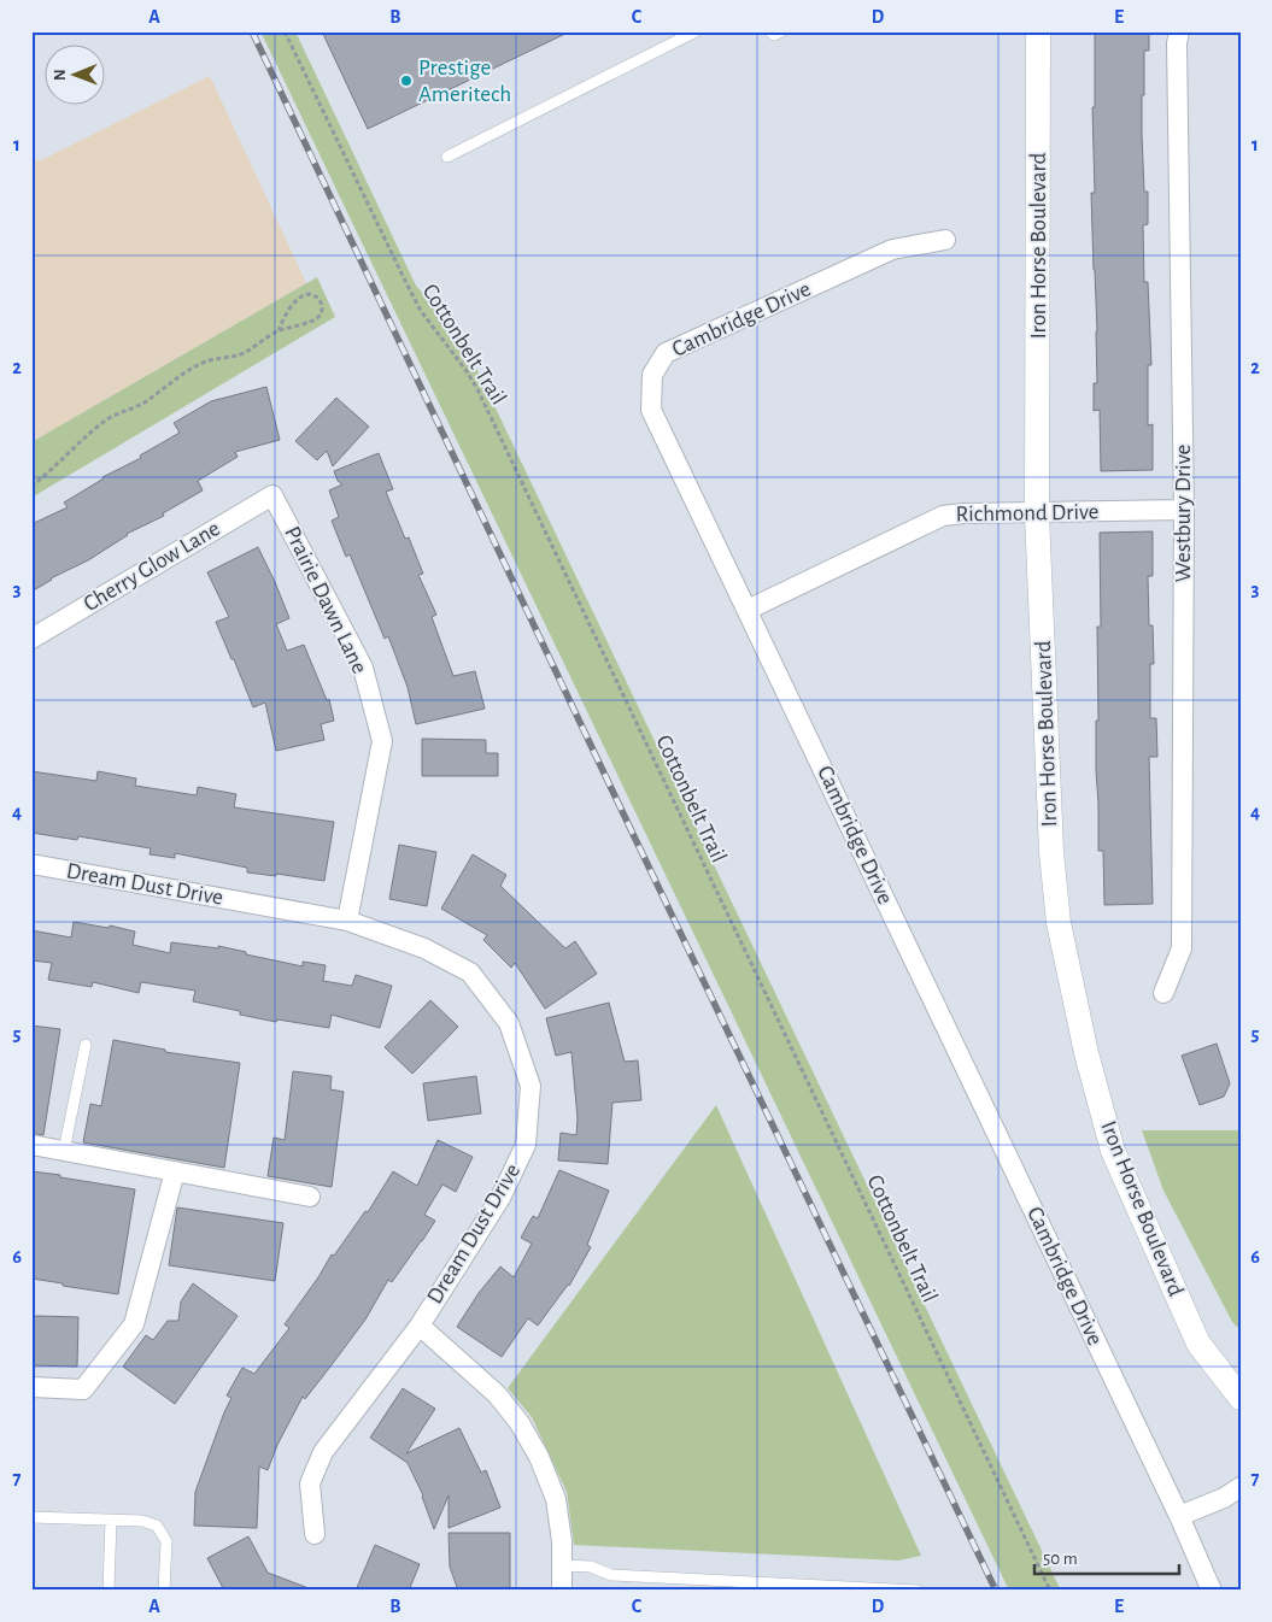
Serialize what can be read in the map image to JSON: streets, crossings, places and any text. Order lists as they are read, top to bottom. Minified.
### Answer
{"streets":{"street":["Iron Horse Boulevard","Cambridge Drive","Richmond Drive","Westbury Drive","Cherry Glow Lane","Prairie Dawn Lane","Dream Dust Drive"],"path":["Cottonbelt Trail"]},"crossings":[["Iron Horse Boulevard","Richmond Drive"],["Cambridge Drive","Richmond Drive"],["Richmond Drive","Westbury Drive"],["Cherry Glow Lane","Prairie Dawn Lane"],["Prairie Dawn Lane","Dream Dust Drive"]],"places":["Prestige Ameritech"],"scale_bar":"50 m","north":"left","grid":{"columns":["A","B","C","D","E"],"rows":["1","2","3","4","5","6","7"]}}
